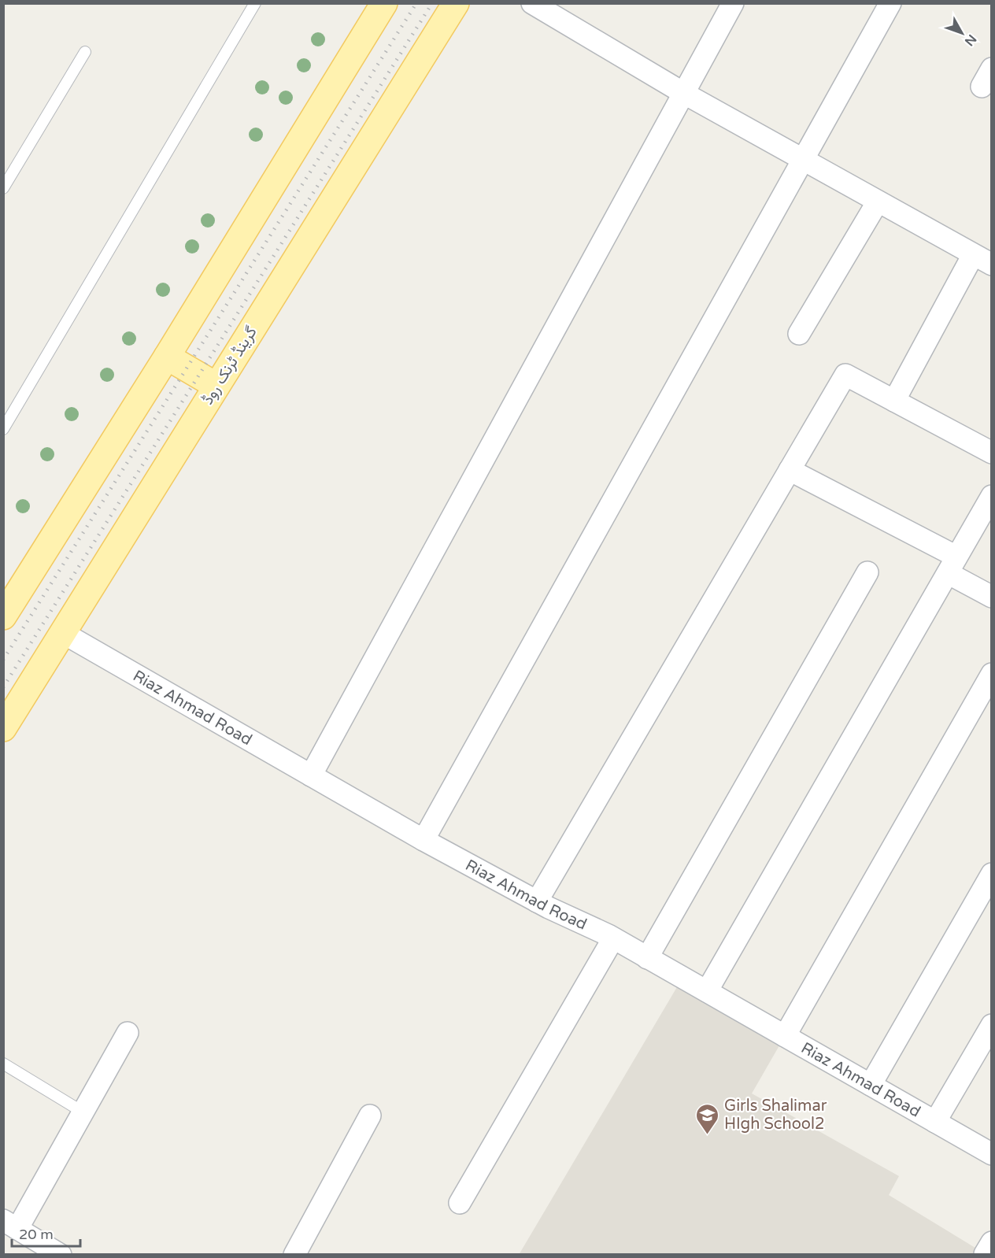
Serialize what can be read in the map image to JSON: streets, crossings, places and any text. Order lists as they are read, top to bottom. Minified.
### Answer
{"streets":{"main road":["گرینڈ ٹرنک روڈ"],"street":["Riaz Ahmad Road"]},"crossings":[["گرینڈ ٹرنک روڈ","Riaz Ahmad Road"]],"places":{"school or university":["Girls Shalimar HIgh School2"]},"scale_bar":"20 m","north":"bottom right"}
